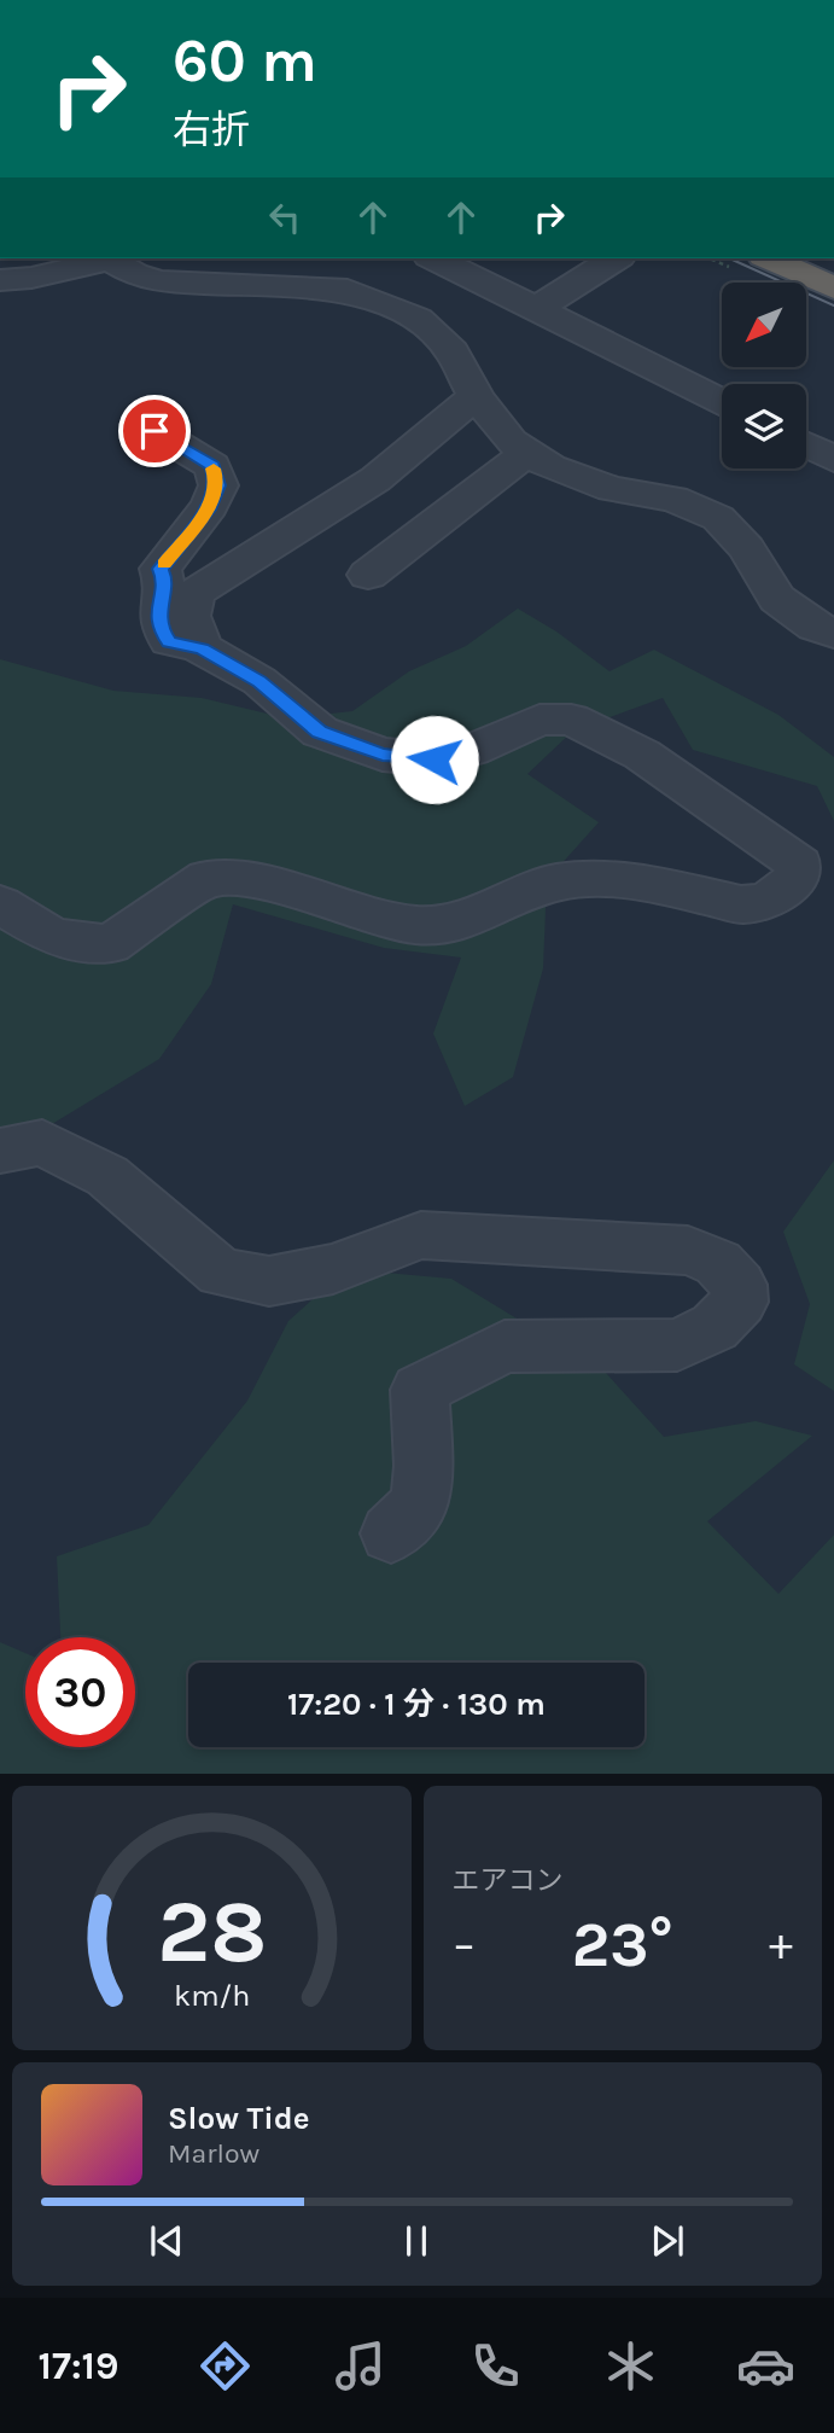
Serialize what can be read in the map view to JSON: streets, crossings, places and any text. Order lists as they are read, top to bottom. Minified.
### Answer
{"north":"bottom left","page":{"turn":["60 m","右折"],"limit":"30","trip":"17:20 · 1 分 · 130 m","tile":"エアコン","heat":["−","23°","+"],"song":["Slow Tide","Marlow"],"tabs":"17:19","gauge":["28","km/h"]}}
